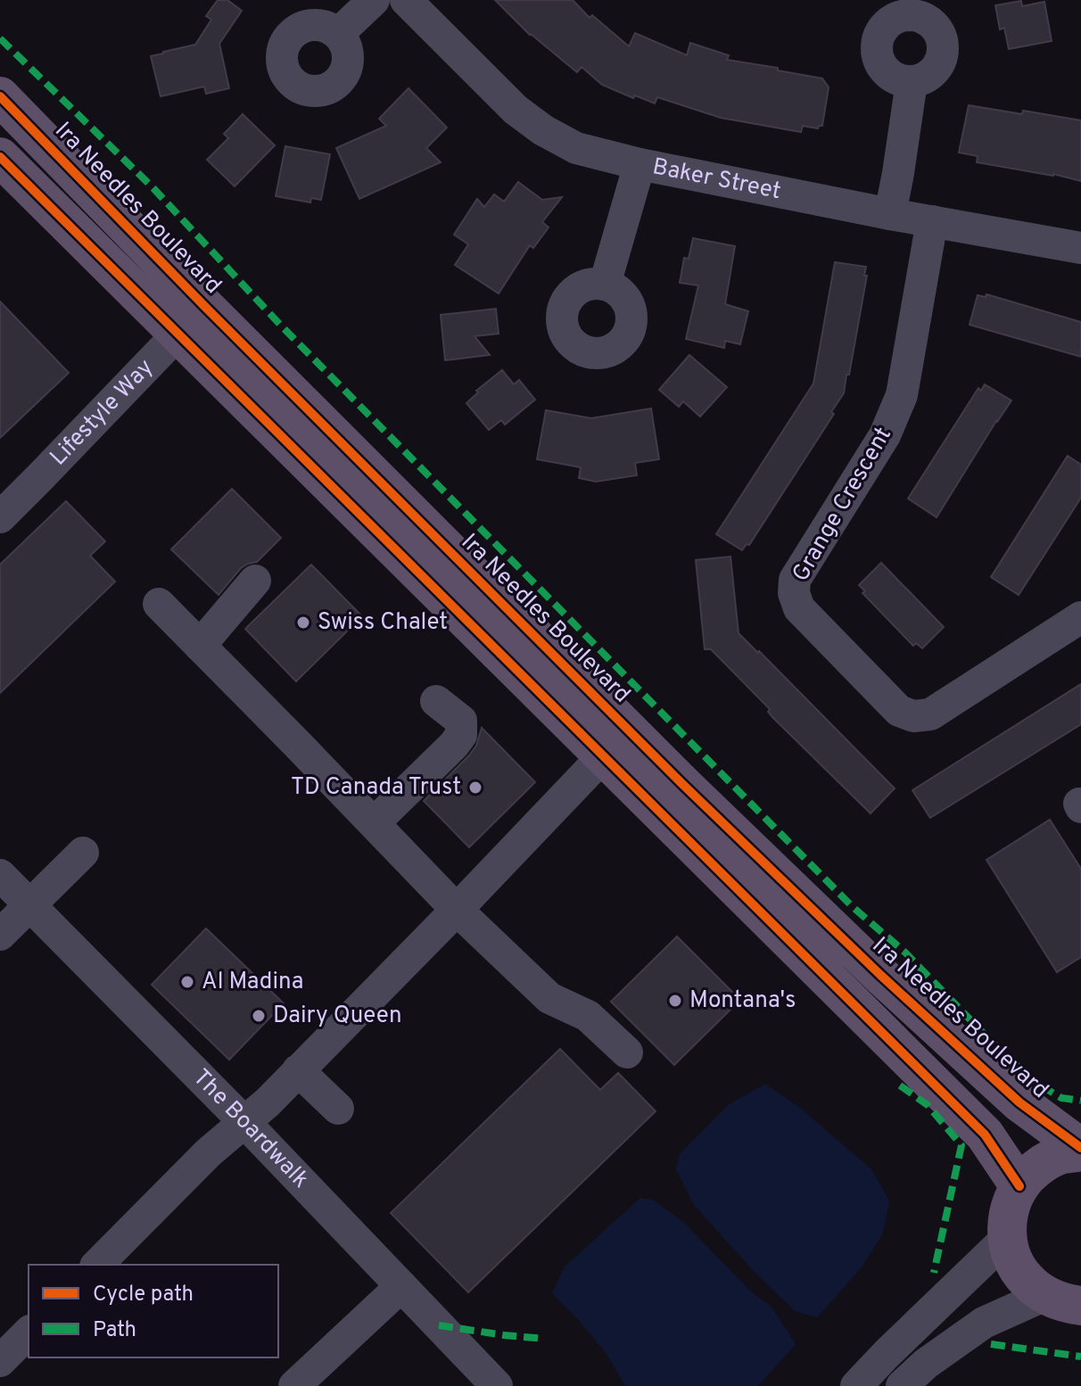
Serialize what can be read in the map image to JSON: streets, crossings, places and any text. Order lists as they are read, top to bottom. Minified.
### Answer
{"streets":{"main road":["Ira Needles Boulevard"],"street":["Baker Street","Lifestyle Way","Grange Crescent","The Boardwalk"]},"crossings":[["Baker Street","Grange Crescent"],["Ira Needles Boulevard","Lifestyle Way"]],"places":["Swiss Chalet","TD Canada Trust","Al Madina","Montana's","Dairy Queen"],"legend":["Cycle path","Path"]}
